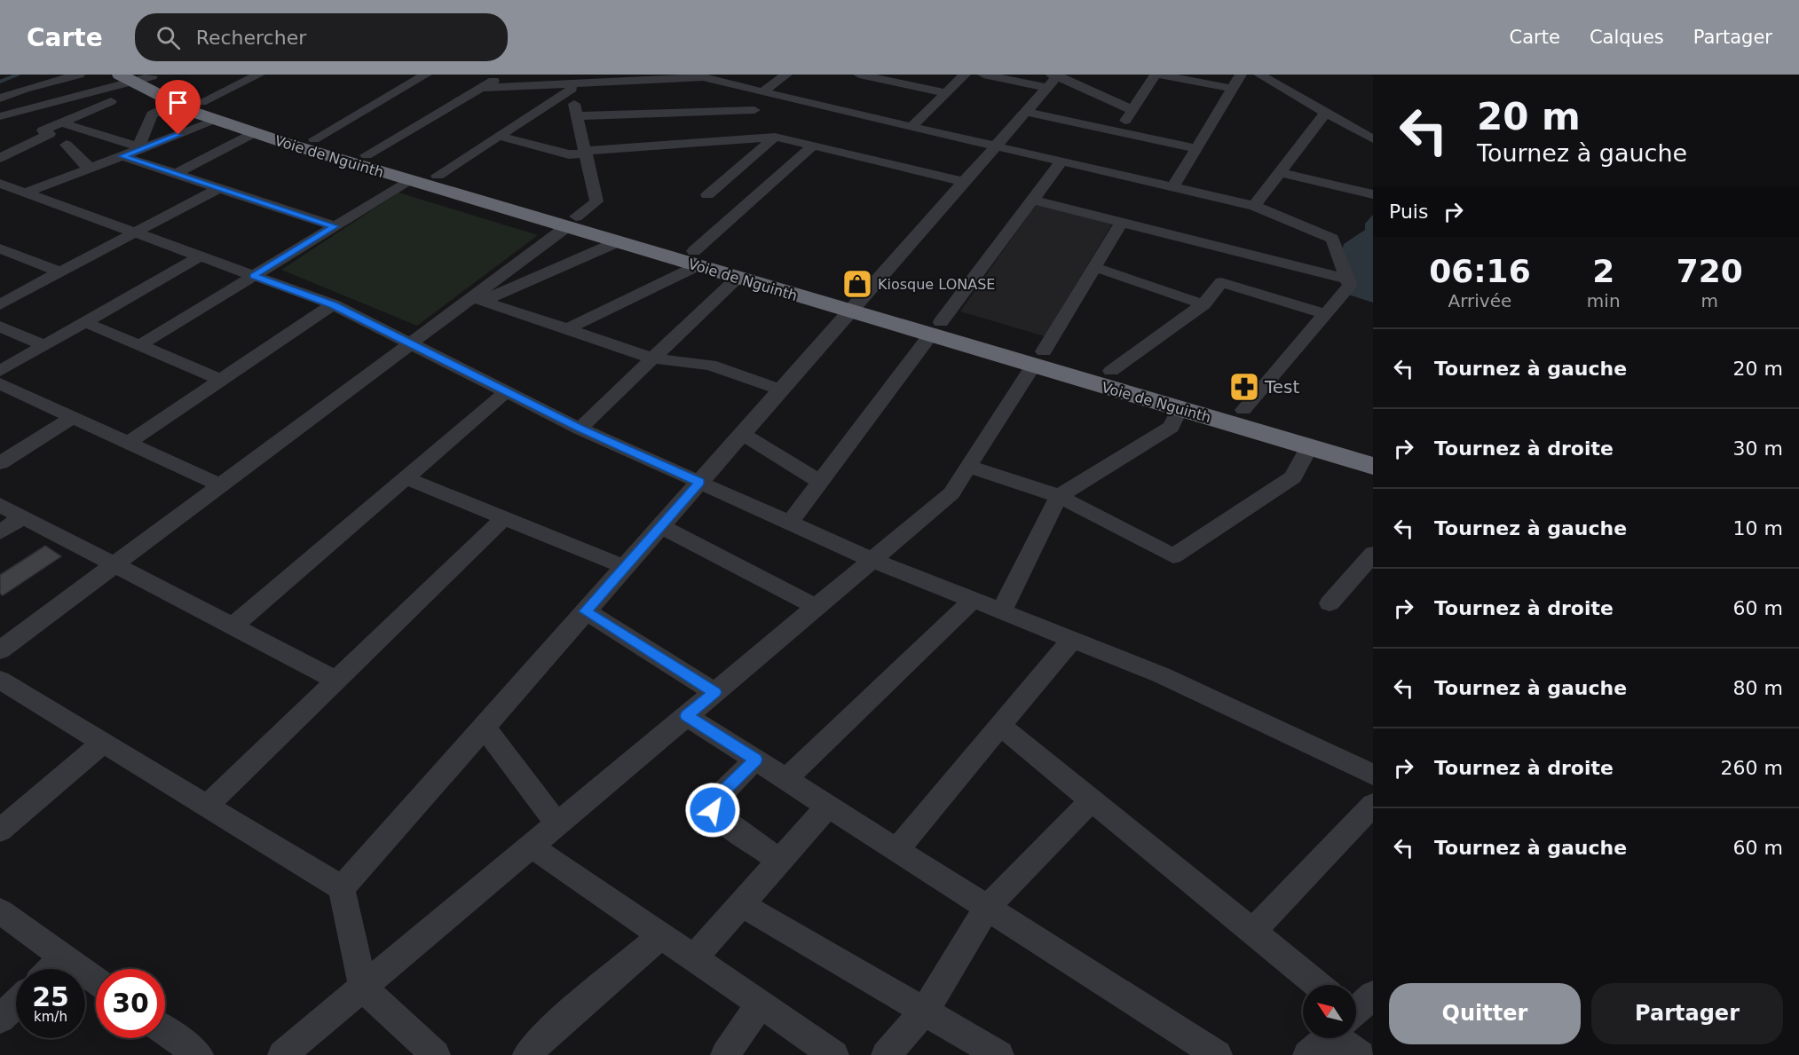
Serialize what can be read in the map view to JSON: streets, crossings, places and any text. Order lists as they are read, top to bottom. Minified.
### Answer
{"streets":{"highway":["Voie de Nguinth"]},"places":{"shop":["Kiosque LONASE"],"pharmacy":["Test"]},"north":"top left","page":{"header":"Carte","search":"Rechercher","nav":["Carte","Calques","Partager"],"turn":["20 m","Tournez à gauche"],"then":"Puis","eta":["06:16","Arrivée","2","min","720","m"],"list":[{"name":"Tournez à gauche","value":"20 m"},{"name":"Tournez à droite","value":"30 m"},{"name":"Tournez à gauche","value":"10 m"},{"name":"Tournez à droite","value":"60 m"},{"name":"Tournez à gauche","value":"80 m"},{"name":"Tournez à droite","value":"260 m"},{"name":"Tournez à gauche","value":"60 m"}],"speed":"25 km/h","limit":"30","buttons":["Quitter","Partager"]}}
